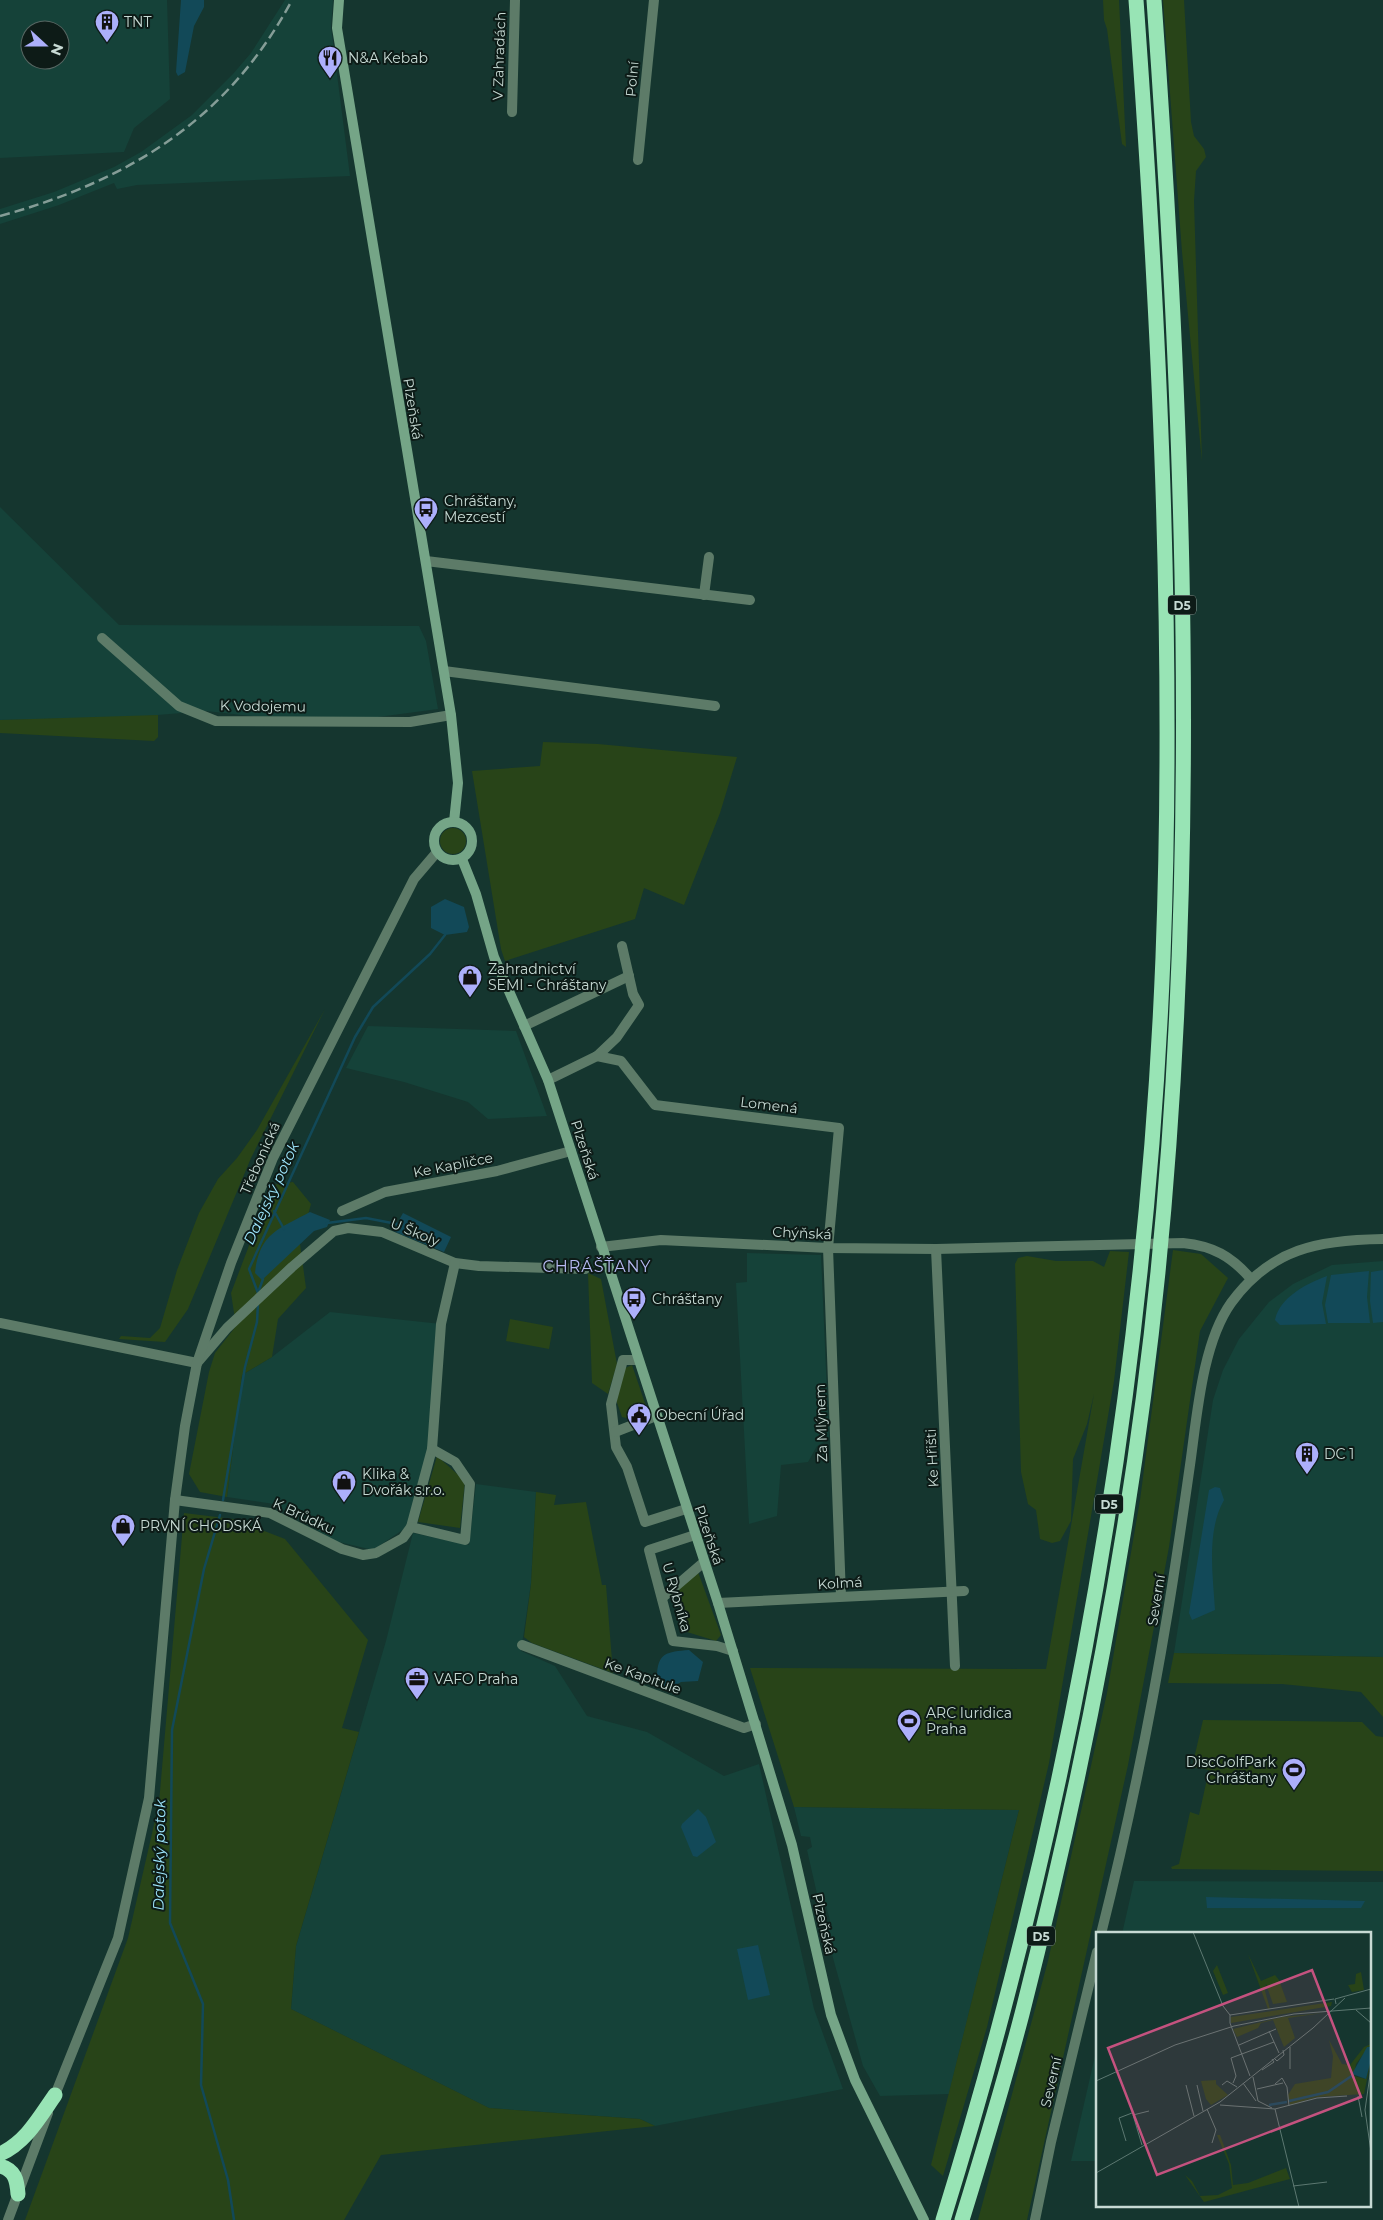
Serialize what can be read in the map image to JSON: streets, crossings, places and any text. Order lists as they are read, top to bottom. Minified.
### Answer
{"streets":{"highway":["D5"],"main road":["Plzeňská"],"street":["V Zahradách","Polní","K Vodojemu","Lomená","Třebonická","Ke Kapličce","U Školy","Chýňská","Za Mlýnem","Ke Hřišti","K Brůdku","Kolmá","U Rybníka","Severní","Ke Kapitule"]},"crossings":[["Plzeňská","K Vodojemu"],["Plzeňská","Třebonická"],["Plzeňská","Ke Kapličce"],["Plzeňská","Chýňská"],["Plzeňská","Kolmá"],["Plzeňská","U Rybníka"],["Plzeňská","Ke Kapitule"],["Lomená","Chýňská"],["Lomená","Za Mlýnem"],["Třebonická","U Školy"],["Třebonická","K Brůdku"],["Chýňská","Za Mlýnem"],["Chýňská","Ke Hřišti"],["Chýňská","Severní"],["Za Mlýnem","Kolmá"],["Ke Hřišti","Kolmá"]],"districts":["CHRÁŠŤANY"],"water":["Dalejský potok"],"places":{"building":["TNT","DC 1"],"restaurant":["N&A Kebab"],"bus stop":["Chrášťany, Mezcestí","Chrášťany"],"shop":["Zahradnictví SEMI - Chráštany","Klika & Dvořák s.r.o.","PRVNÍ CHODSKÁ"],"public building":["Obecní Úřad"],"office":["VAFO Praha"],"sports":["ARC Iuridica Praha","DiscGolfPark Chrášťany"]},"north":"right"}
